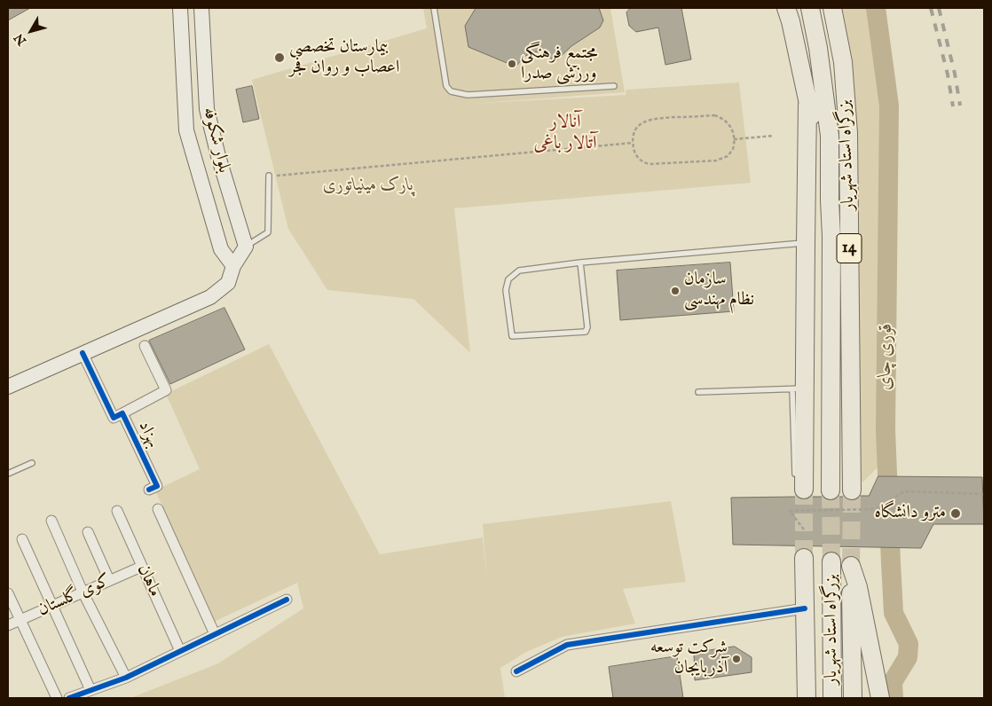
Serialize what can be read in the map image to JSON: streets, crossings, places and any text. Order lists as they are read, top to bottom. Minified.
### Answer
{"streets":{"highway":["بزرگراه استاد شهریار","14"],"main road":["بلوار شکوفه"],"street":["بهزاد","ماهان","کوی گلستان"]},"crossings":[["ماهان","کوی گلستان"]],"districts":["آنالار آتالار باغی"],"water":["قوری چای"],"parks":["پارک مینیاتوری"],"places":["بیمارستان تخصصی اعصاب و روان فجر","مجتمع فرهنگی ورزشی صدرا","سازمان نظام مهندسی","مترو دانشگاه","شرکت توسعه آذربایجان"],"north":"bottom left"}
